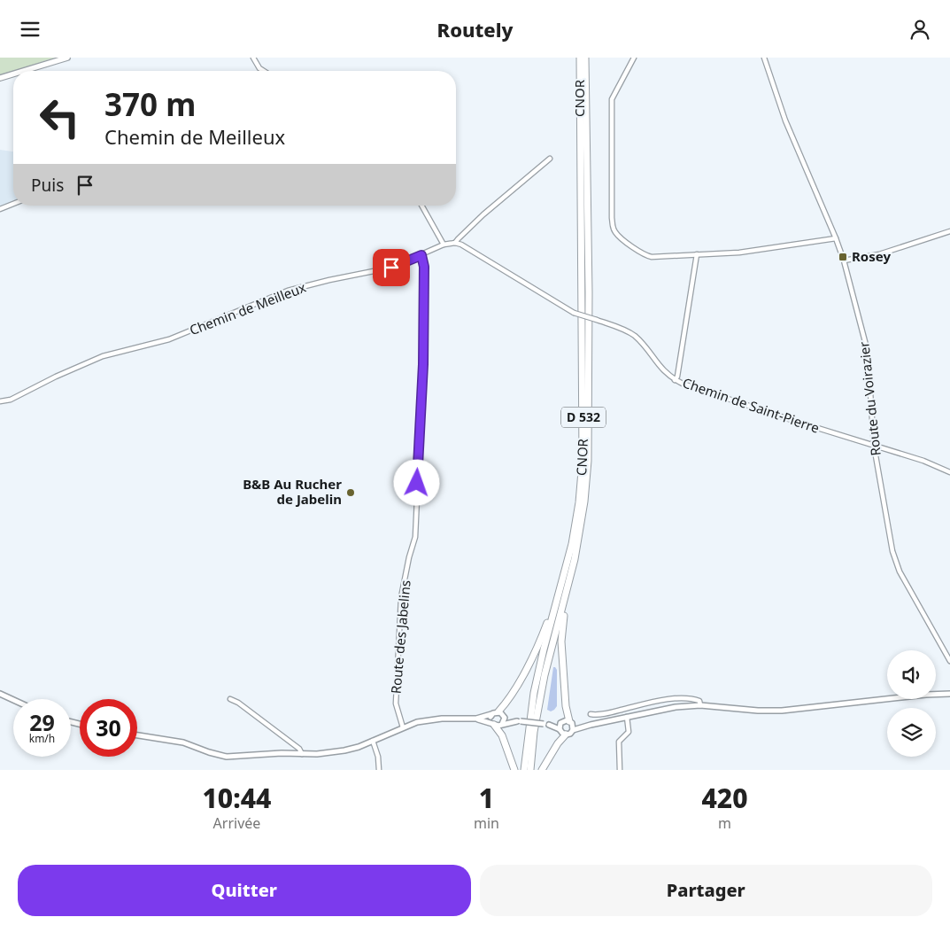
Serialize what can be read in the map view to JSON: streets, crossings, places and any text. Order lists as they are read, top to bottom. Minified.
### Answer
{"streets":{"highway":["CNOR","D 532"],"street":["Chemin de Meilleux","Route du Voirazier","Chemin de Saint-Pierre","Route des Jabelins"]},"crossings":[["Chemin de Meilleux","Chemin de Saint-Pierre"],["Chemin de Meilleux","Route des Jabelins"],["Route du Voirazier","Chemin de Saint-Pierre"]],"places":{"transit":["Rosey"],"other":["B&B Au Rucher de Jabelin"]},"page":{"header":"Routely","turn":["370 m","Chemin de Meilleux"],"then":"Puis","speed":"29 km/h","limit":"30","eta":["10:44","Arrivée","1","min","420","m"],"buttons":["Quitter","Partager"]}}
